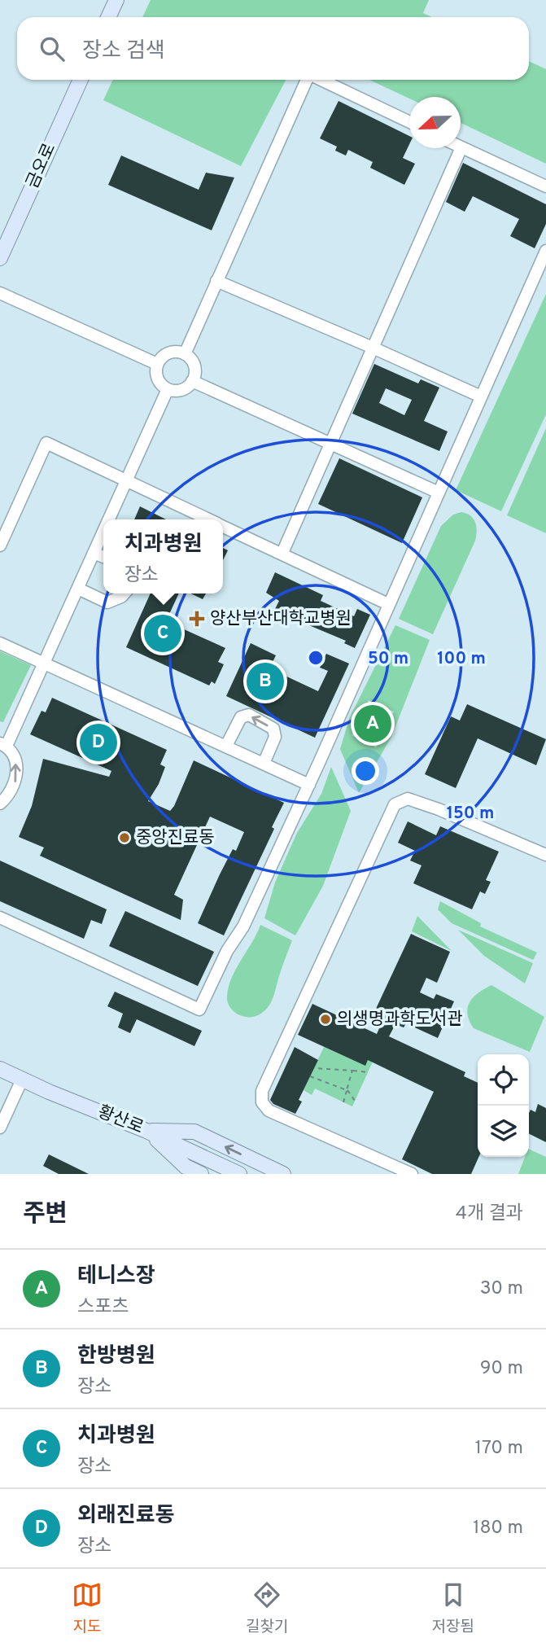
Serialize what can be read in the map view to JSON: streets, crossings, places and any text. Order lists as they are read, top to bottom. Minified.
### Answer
{"streets":{"main road":["금오로","황산로"]},"places":{"health":["양산부산대학교병원"],"other":["중앙진료동","의생명과학도서관"]},"north":"left","page":{"search":"장소 검색","popup":["치과병원","장소"],"pins":["C","B","A","D"],"heading":["주변","4개 결과"],"list":[{"mark":"A","name":"테니스장","note":"스포츠","value":"30 m"},{"mark":"B","name":"한방병원","note":"장소","value":"90 m"},{"mark":"C","name":"치과병원","note":"장소","value":"170 m"},{"mark":"D","name":"외래진료동","note":"장소","value":"180 m"}],"nav":["지도","길찾기","저장됨"]},"rings":["50 m","100 m","150 m"]}
